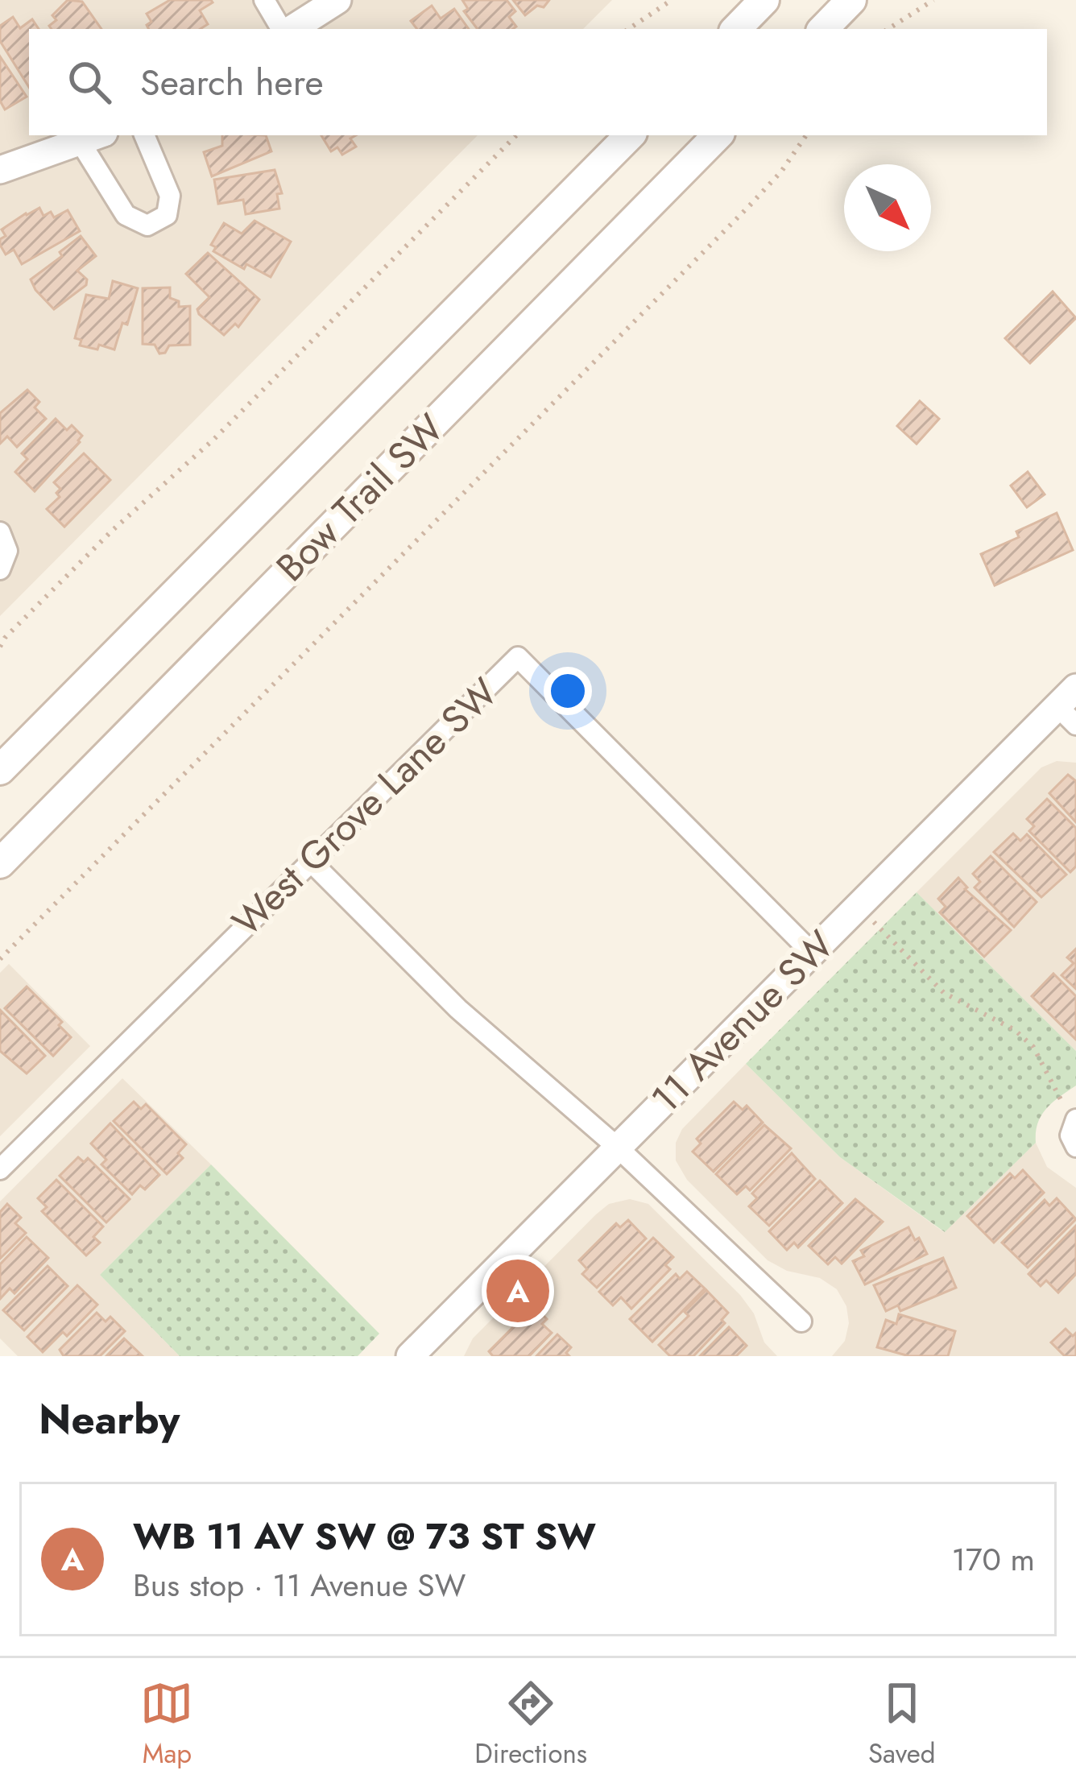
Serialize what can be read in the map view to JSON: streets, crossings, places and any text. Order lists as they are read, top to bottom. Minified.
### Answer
{"streets":{"main road":["Bow Trail SW"],"street":["West Grove Lane SW","11 Avenue SW"]},"crossings":[["West Grove Lane SW","11 Avenue SW"]],"north":"bottom right","page":{"search":"Search here","pins":"A","heading":"Nearby","list":[{"mark":"A","name":"WB 11 AV SW @ 73 ST SW","note":"Bus stop · 11 Avenue SW","value":"170 m"}],"nav":["Map","Directions","Saved"]}}
